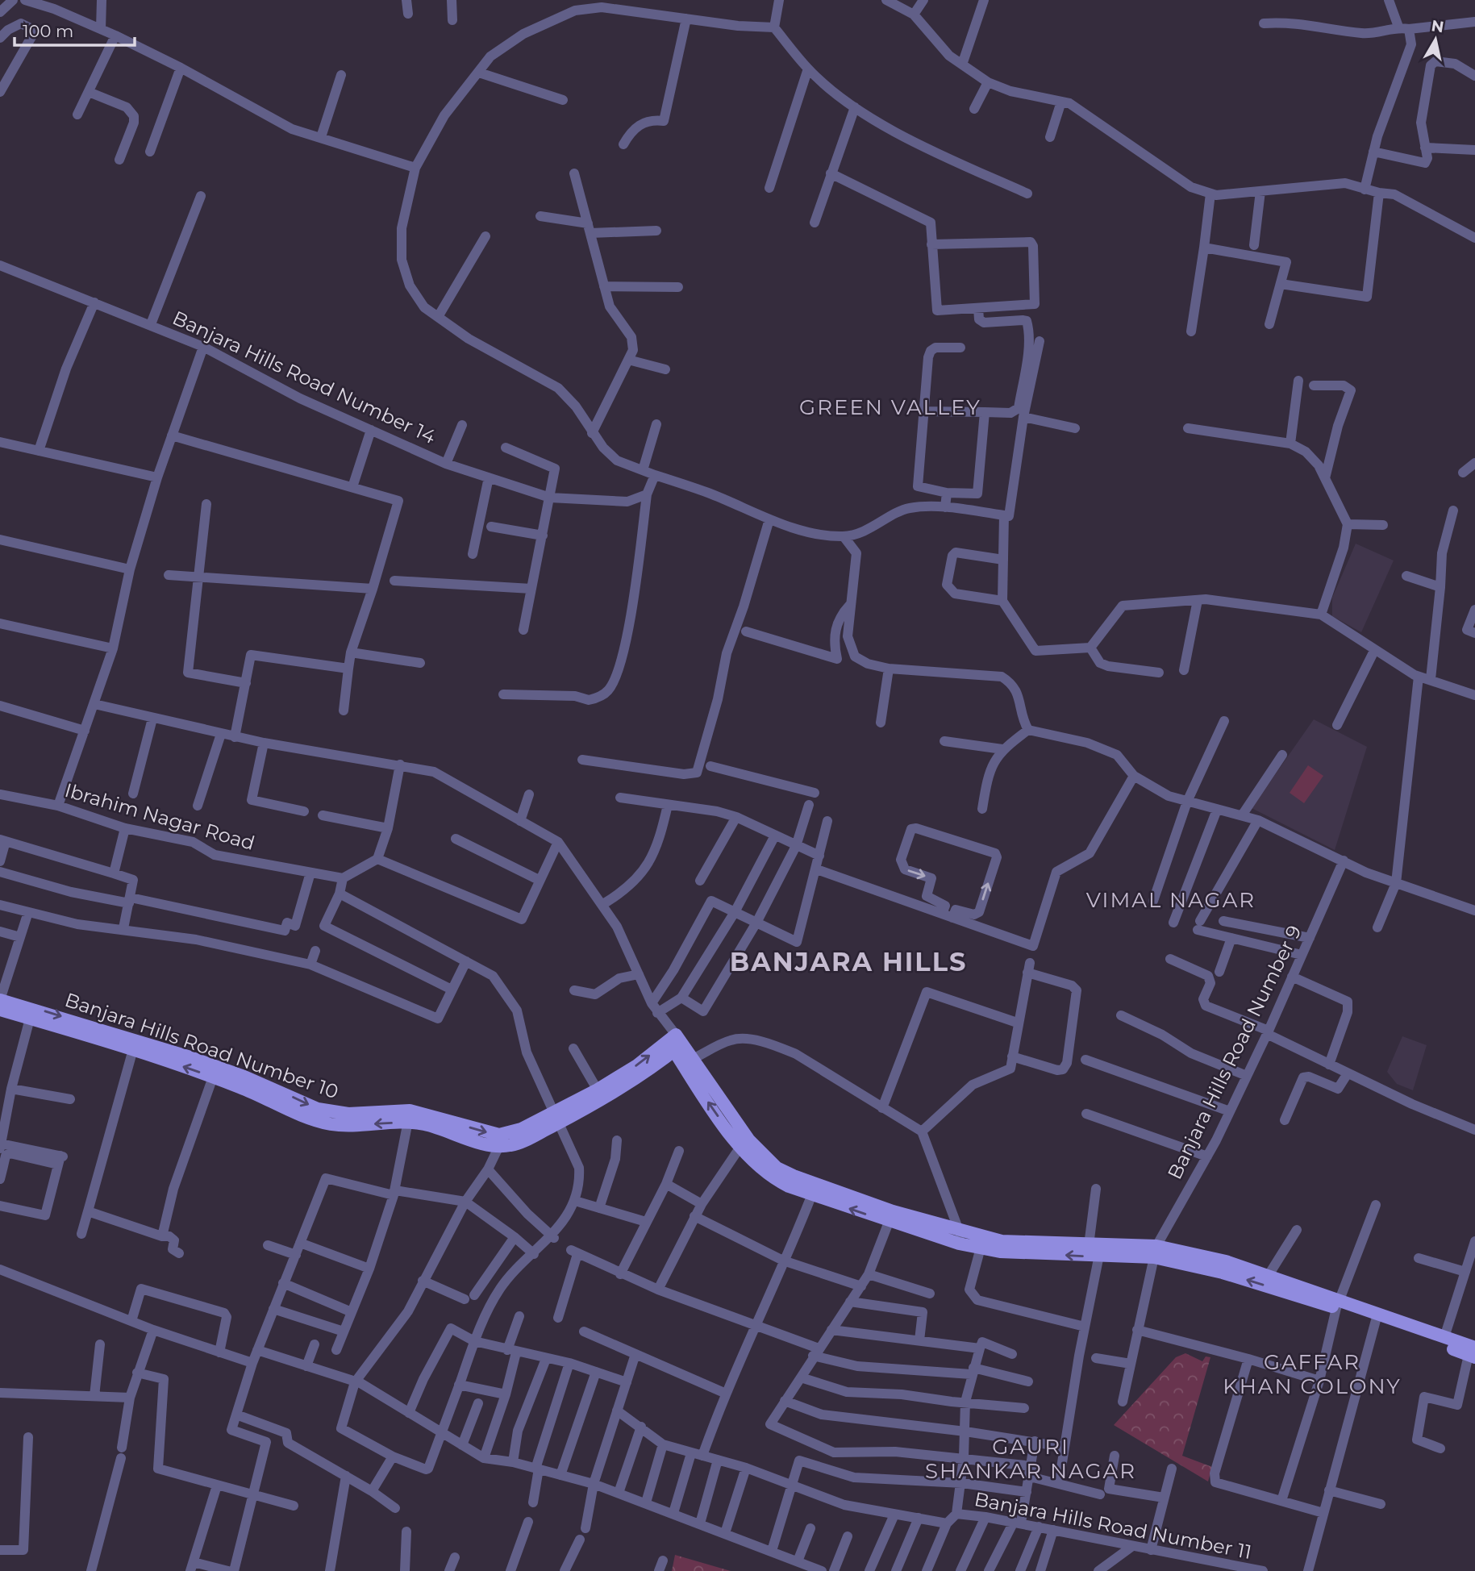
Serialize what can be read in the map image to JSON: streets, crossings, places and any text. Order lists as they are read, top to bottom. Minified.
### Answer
{"streets":{"main road":["Banjara Hills Road Number 10"],"street":["Banjara Hills Road Number 14","Ibrahim Nagar Road","Banjara Hills Road Number 9","Banjara Hills Road Number 11"]},"districts":["GREEN VALLEY","VIMAL NAGAR","BANJARA HILLS","GAFFAR KHAN COLONY","GAURI SHANKAR NAGAR"],"scale_bar":"100 m","north":"top"}
